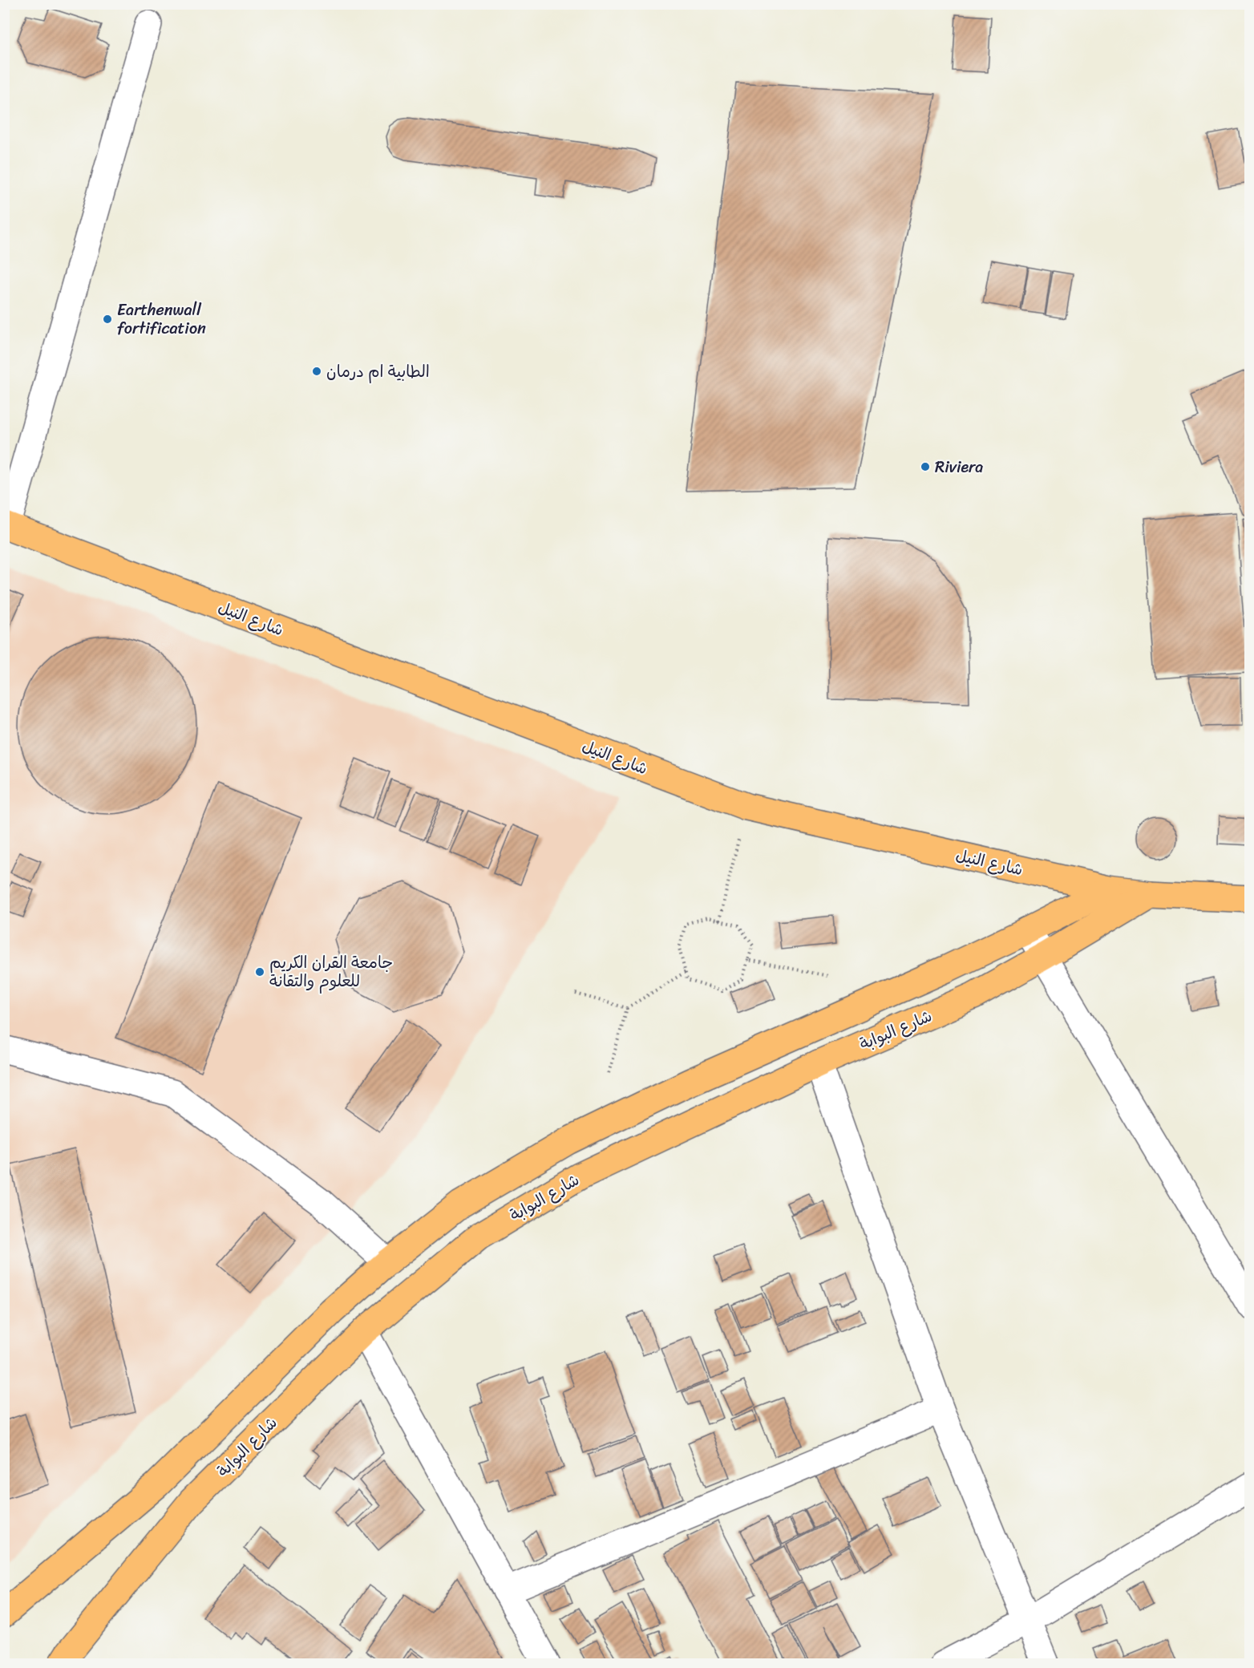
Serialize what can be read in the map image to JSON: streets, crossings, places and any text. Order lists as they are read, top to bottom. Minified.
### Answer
{"streets":{"main road":["شارع النيل","شارع البوابة"]},"crossings":[["شارع النيل","شارع البوابة"]],"places":["Earthenwall fortification","الطابية ام درمان","Riviera","جامعة القران الكريم للعلوم والتقانة"]}
